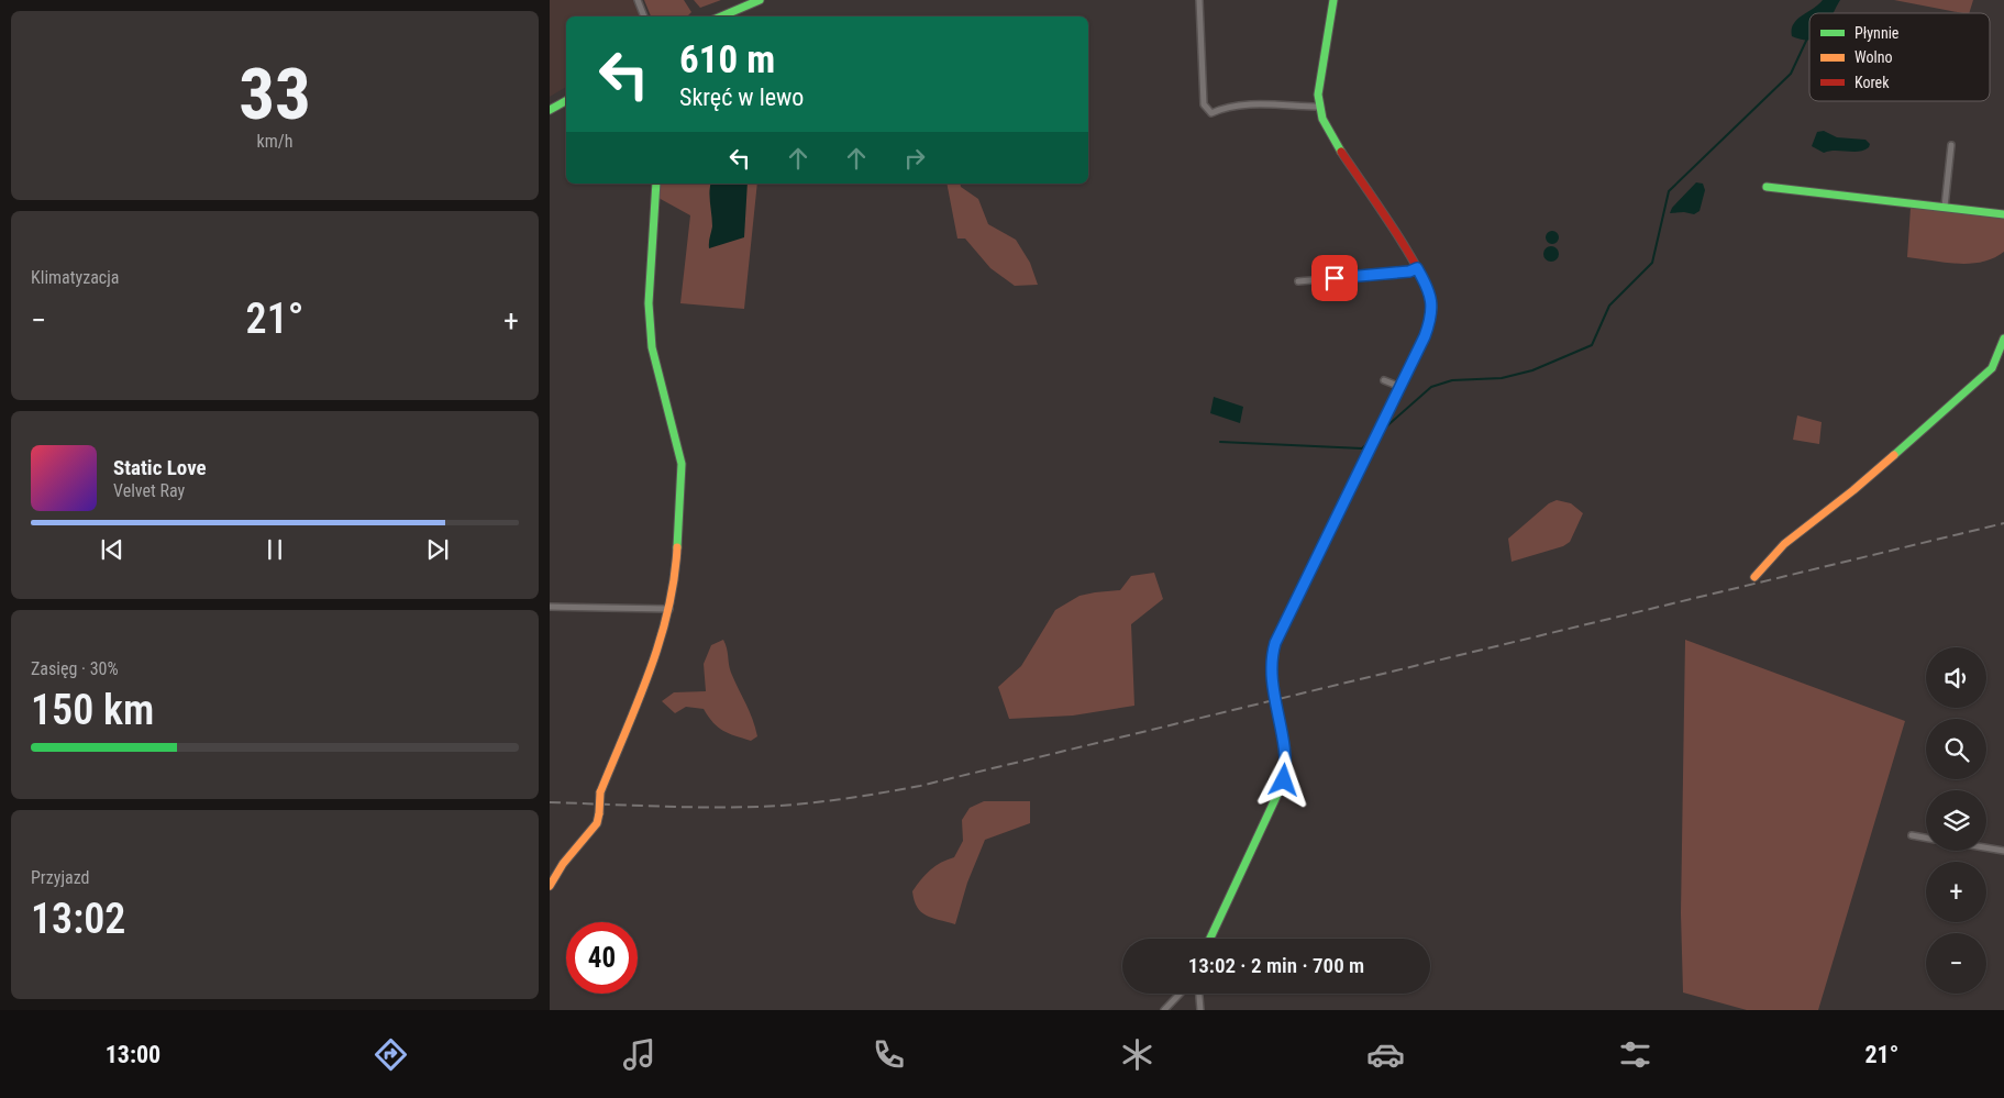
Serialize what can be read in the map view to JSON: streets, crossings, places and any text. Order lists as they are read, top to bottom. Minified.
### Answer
{"legend":["Płynnie","Wolno","Korek"],"page":{"tile":[["33","km/h"],"Klimatyzacja",["Zasięg · 30%","150 km"],["Przyjazd","13:02"]],"turn":["610 m","Skręć w lewo"],"heat":["−","21°","+"],"song":["Static Love","Velvet Ray"],"map_buttons":["+","−"],"limit":"40","trip":"13:02 · 2 min · 700 m","tabs":["13:00","21°"]}}
